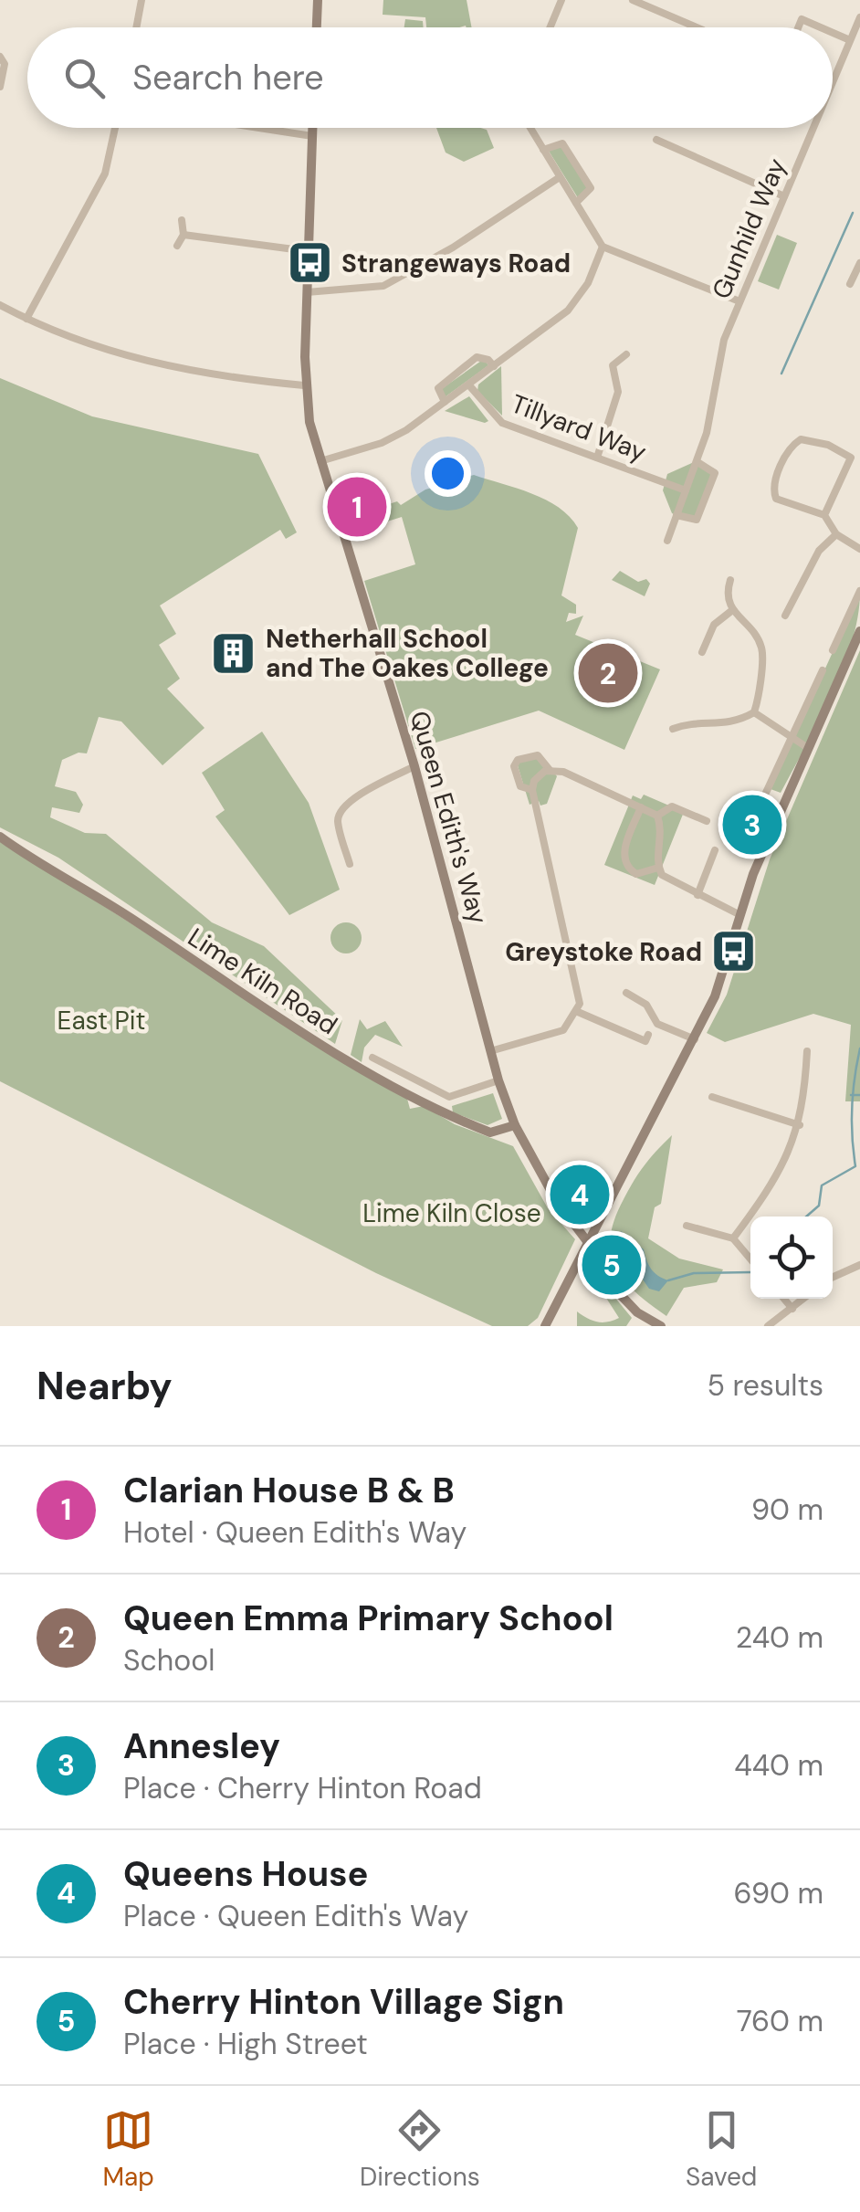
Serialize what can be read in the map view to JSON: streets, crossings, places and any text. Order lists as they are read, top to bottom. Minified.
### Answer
{"streets":{"street":["Gunhild Way","Tillyard Way","Queen Edith's Way","Lime Kiln Road"]},"crossings":[["Gunhild Way","Tillyard Way"],["Queen Edith's Way","Lime Kiln Road"]],"parks":["East Pit","Lime Kiln Close"],"places":{"bus stop":["Strangeways Road","Greystoke Road"],"building":["Netherhall School and The Oakes College"]},"page":{"search":"Search here","pins":["1","2","3","4","5"],"heading":["Nearby","5 results"],"list":[{"mark":"1","name":"Clarian House B & B","note":"Hotel · Queen Edith's Way","value":"90 m"},{"mark":"2","name":"Queen Emma Primary School","note":"School","value":"240 m"},{"mark":"3","name":"Annesley","note":"Place · Cherry Hinton Road","value":"440 m"},{"mark":"4","name":"Queens House","note":"Place · Queen Edith's Way","value":"690 m"},{"mark":"5","name":"Cherry Hinton Village Sign","note":"Place · High Street","value":"760 m"}],"nav":["Map","Directions","Saved"]}}
